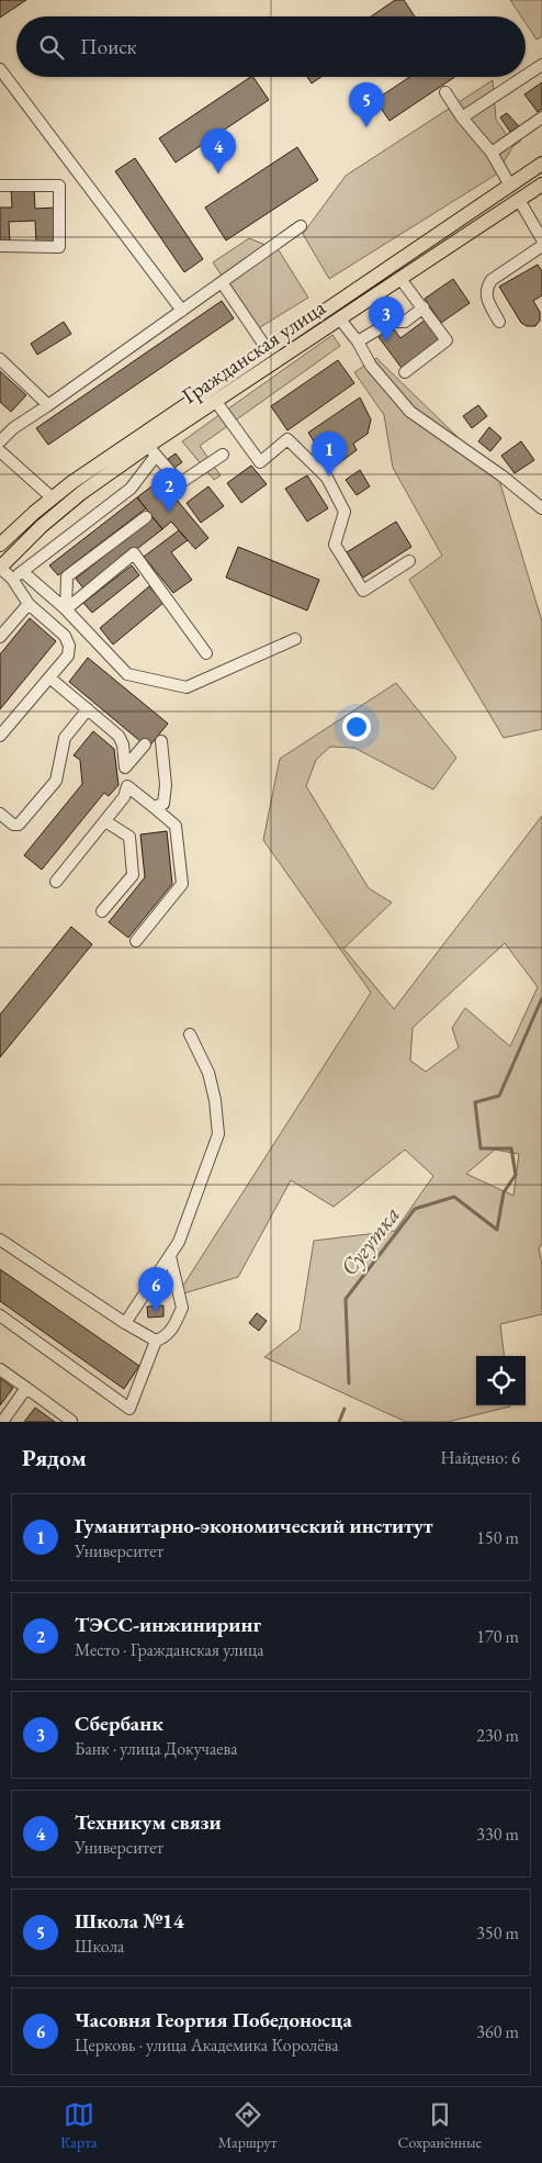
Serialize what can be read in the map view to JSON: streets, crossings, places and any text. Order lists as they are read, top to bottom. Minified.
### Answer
{"streets":{"main road":["Гражданская улица"]},"water":["Сугутка"],"page":{"search":"Поиск","pins":["5","4","3","1","2","6"],"heading":["Рядом","Найдено: 6"],"list":[{"mark":"1","name":"Гуманитарно-экономический институт","note":"Университет","value":"150 m"},{"mark":"2","name":"ТЭСС-инжиниринг","note":"Место · Гражданская улица","value":"170 m"},{"mark":"3","name":"Сбербанк","note":"Банк · улица Докучаева","value":"230 m"},{"mark":"4","name":"Техникум связи","note":"Университет","value":"330 m"},{"mark":"5","name":"Школа №14","note":"Школа","value":"350 m"},{"mark":"6","name":"Часовня Георгия Победоносца","note":"Церковь · улица Академика Королёва","value":"360 m"}],"nav":["Карта","Маршрут","Сохранённые"]}}
